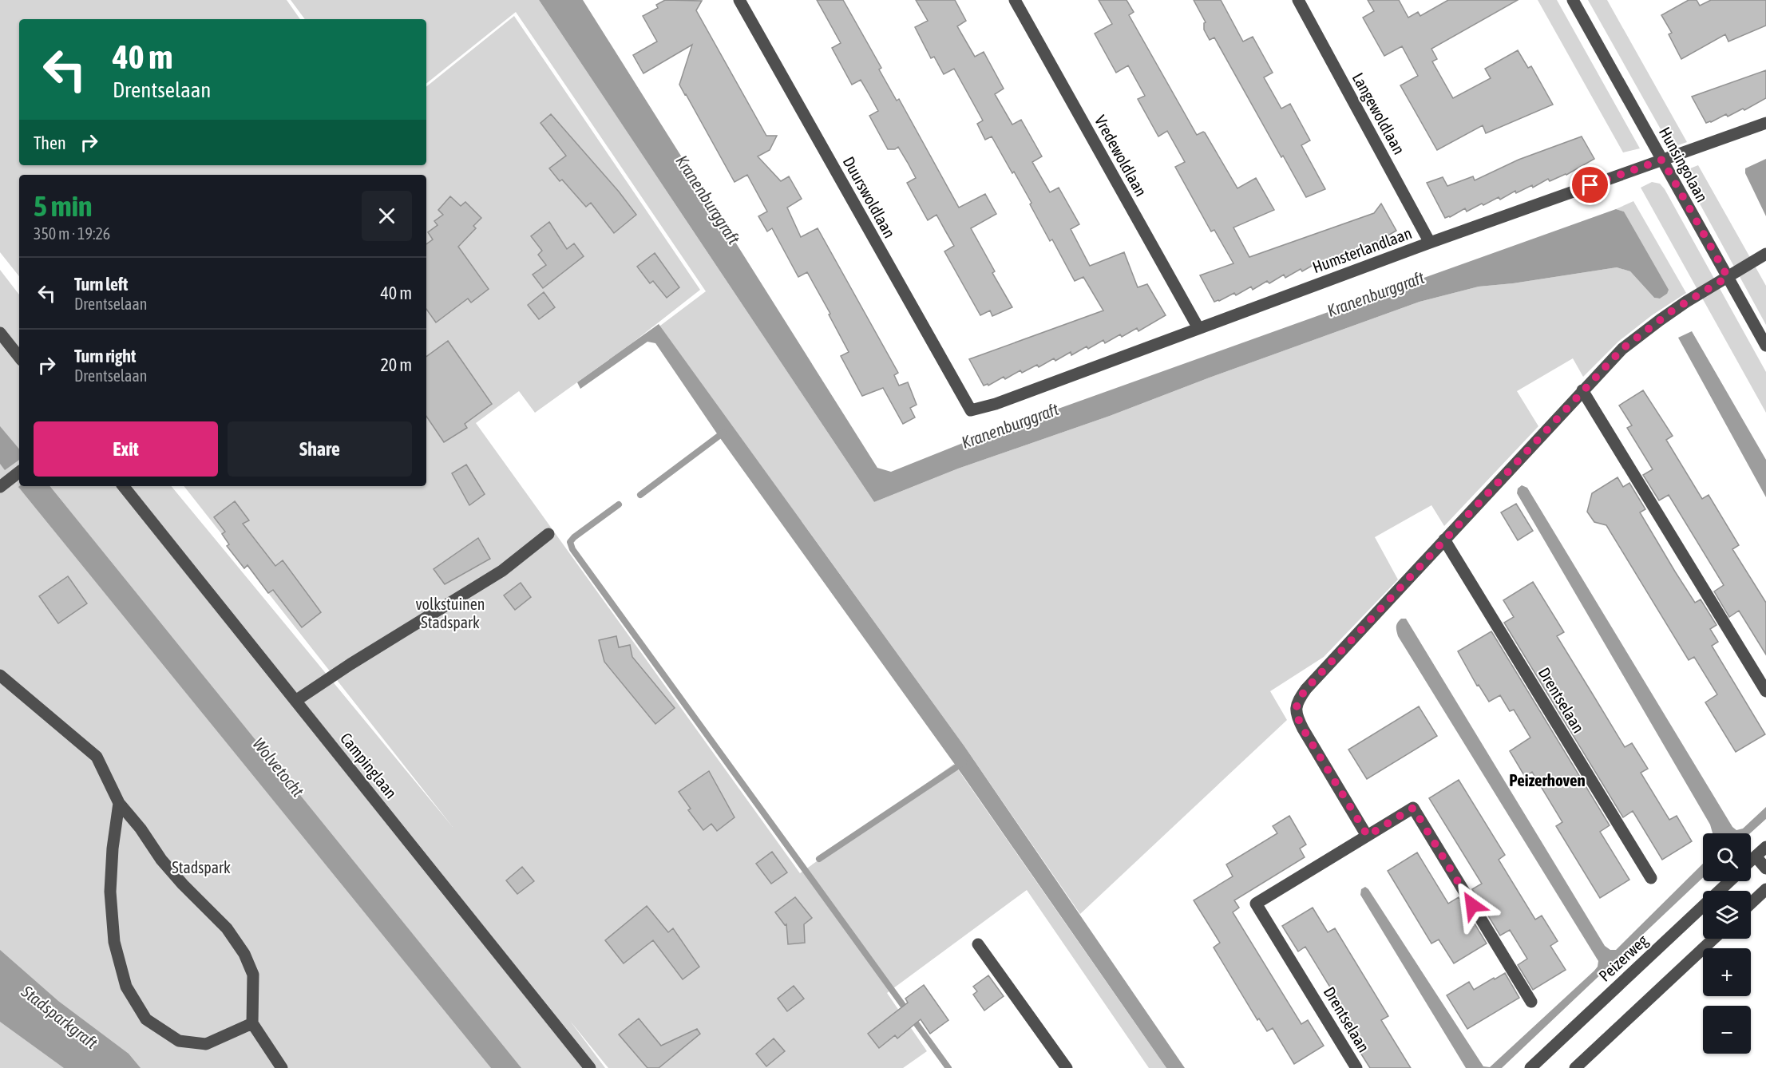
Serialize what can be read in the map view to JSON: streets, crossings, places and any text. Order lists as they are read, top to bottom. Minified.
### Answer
{"streets":{"street":["Langewoldlaan","Vredewoldlaan","Hunsingolaan","Duurswoldlaan","Humsterlandlaan","Drentselaan","Campinglaan","Peizerweg"]},"crossings":[["Langewoldlaan","Humsterlandlaan"],["Vredewoldlaan","Humsterlandlaan"],["Hunsingolaan","Humsterlandlaan"],["Duurswoldlaan","Humsterlandlaan"]],"districts":["Peizerhoven"],"water":["Kranenburggraft","Wolvetocht","Stadsparkgraft"],"parks":["volkstuinen Stadspark","Stadspark"],"page":{"turn":["40 m","Drentselaan"],"then":"Then","heading":["5 min","350 m · 19:26"],"list":[{"name":"Turn left","note":"Drentselaan","value":"40 m"},{"name":"Turn right","note":"Drentselaan","value":"20 m"}],"buttons":["Exit","Share"],"map_buttons":["+","−"]}}
